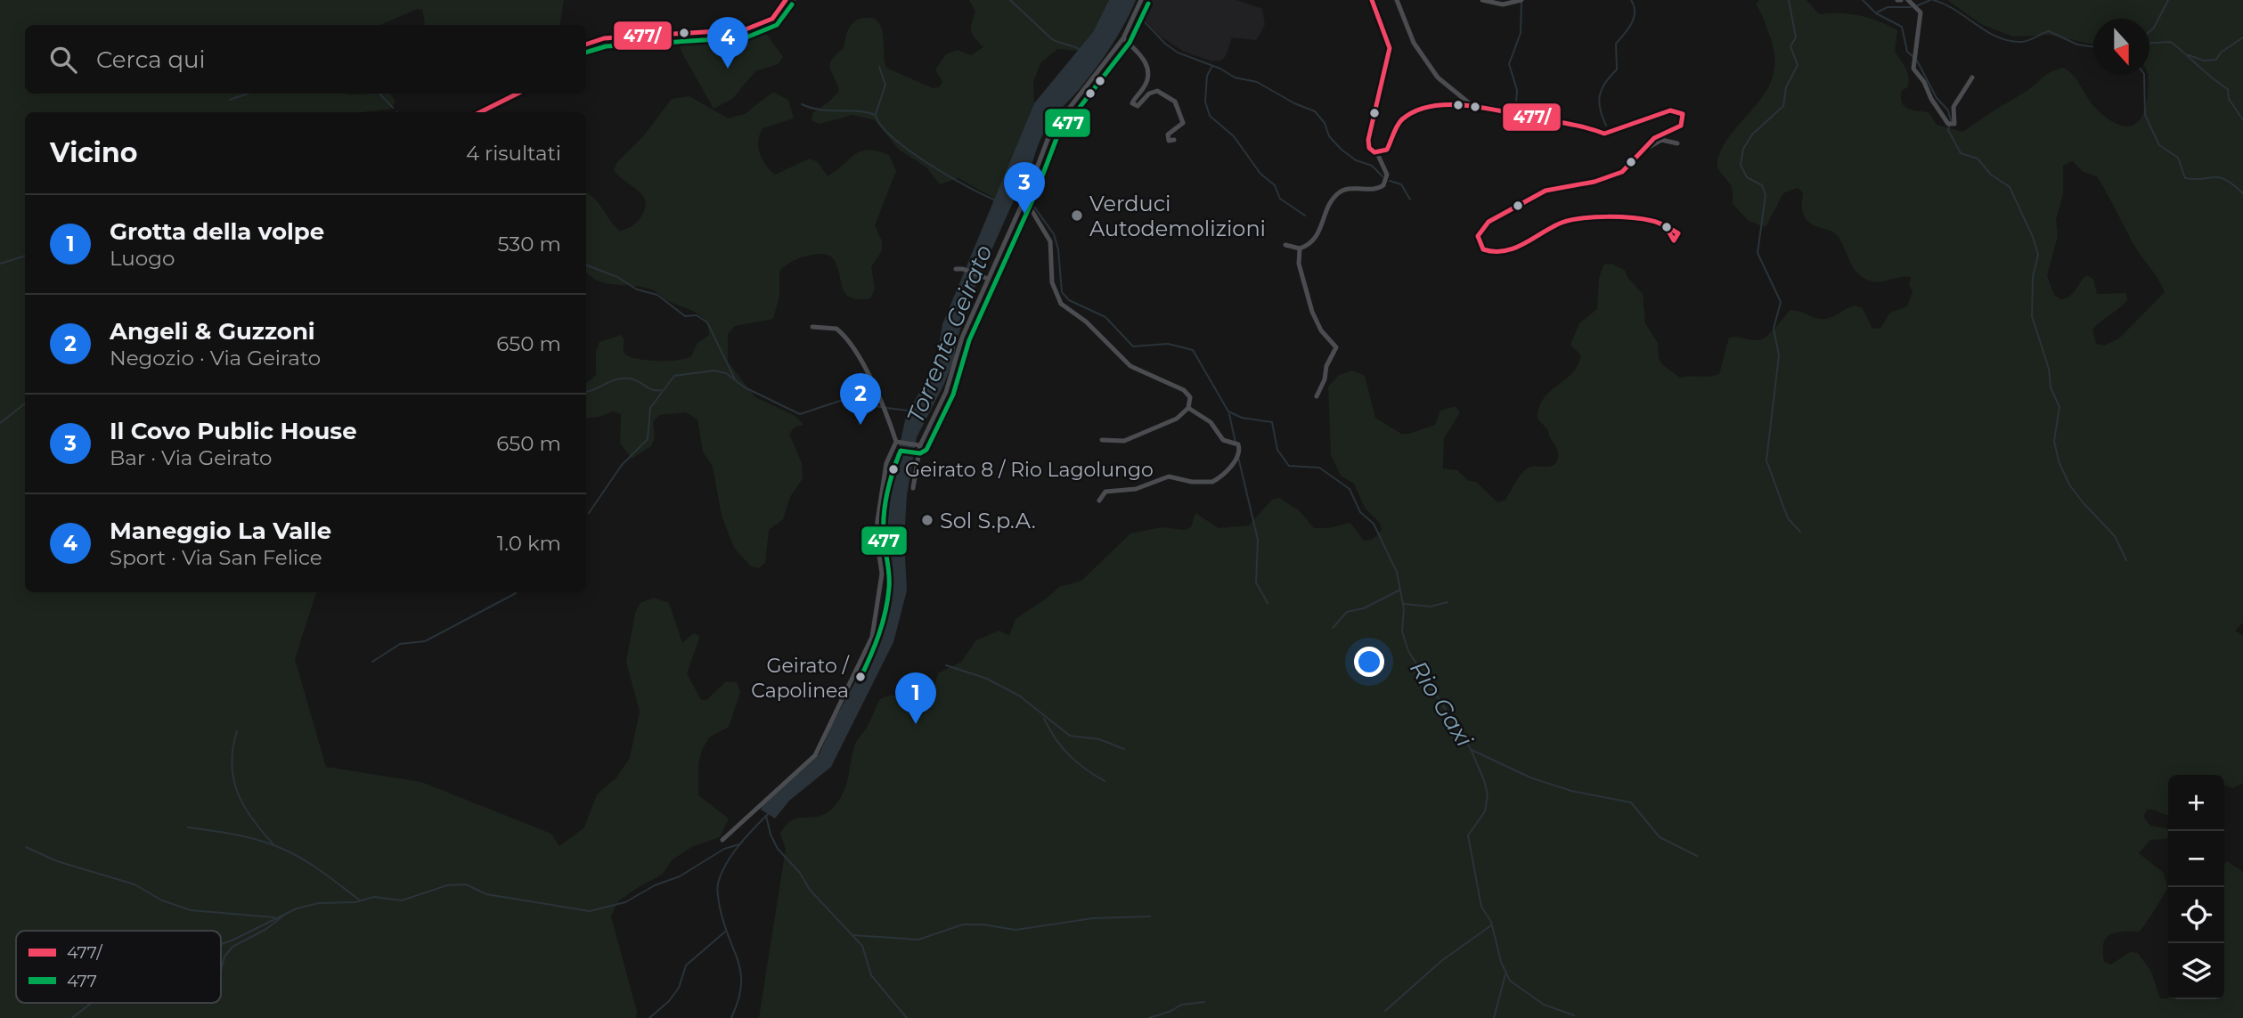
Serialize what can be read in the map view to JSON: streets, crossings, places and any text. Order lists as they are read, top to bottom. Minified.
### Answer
{"water":["Torrente Geirato","Rio Gaxi"],"places":["Verduci Autodemolizioni","Geirato 8 / Rio Lagolungo","Sol S.p.A.","Geirato / Capolinea"],"lines":["transit line 477/","transit line 477"],"legend":["477/","477"],"north":"bottom","page":{"pins":["4","3","2","1"],"search":"Cerca qui","heading":["Vicino","4 risultati"],"list":[{"mark":"1","name":"Grotta della volpe","note":"Luogo","value":"530 m"},{"mark":"2","name":"Angeli & Guzzoni","note":"Negozio · Via Geirato","value":"650 m"},{"mark":"3","name":"Il Covo Public House","note":"Bar · Via Geirato","value":"650 m"},{"mark":"4","name":"Maneggio La Valle","note":"Sport · Via San Felice","value":"1.0 km"}],"map_buttons":["+","−"]}}
